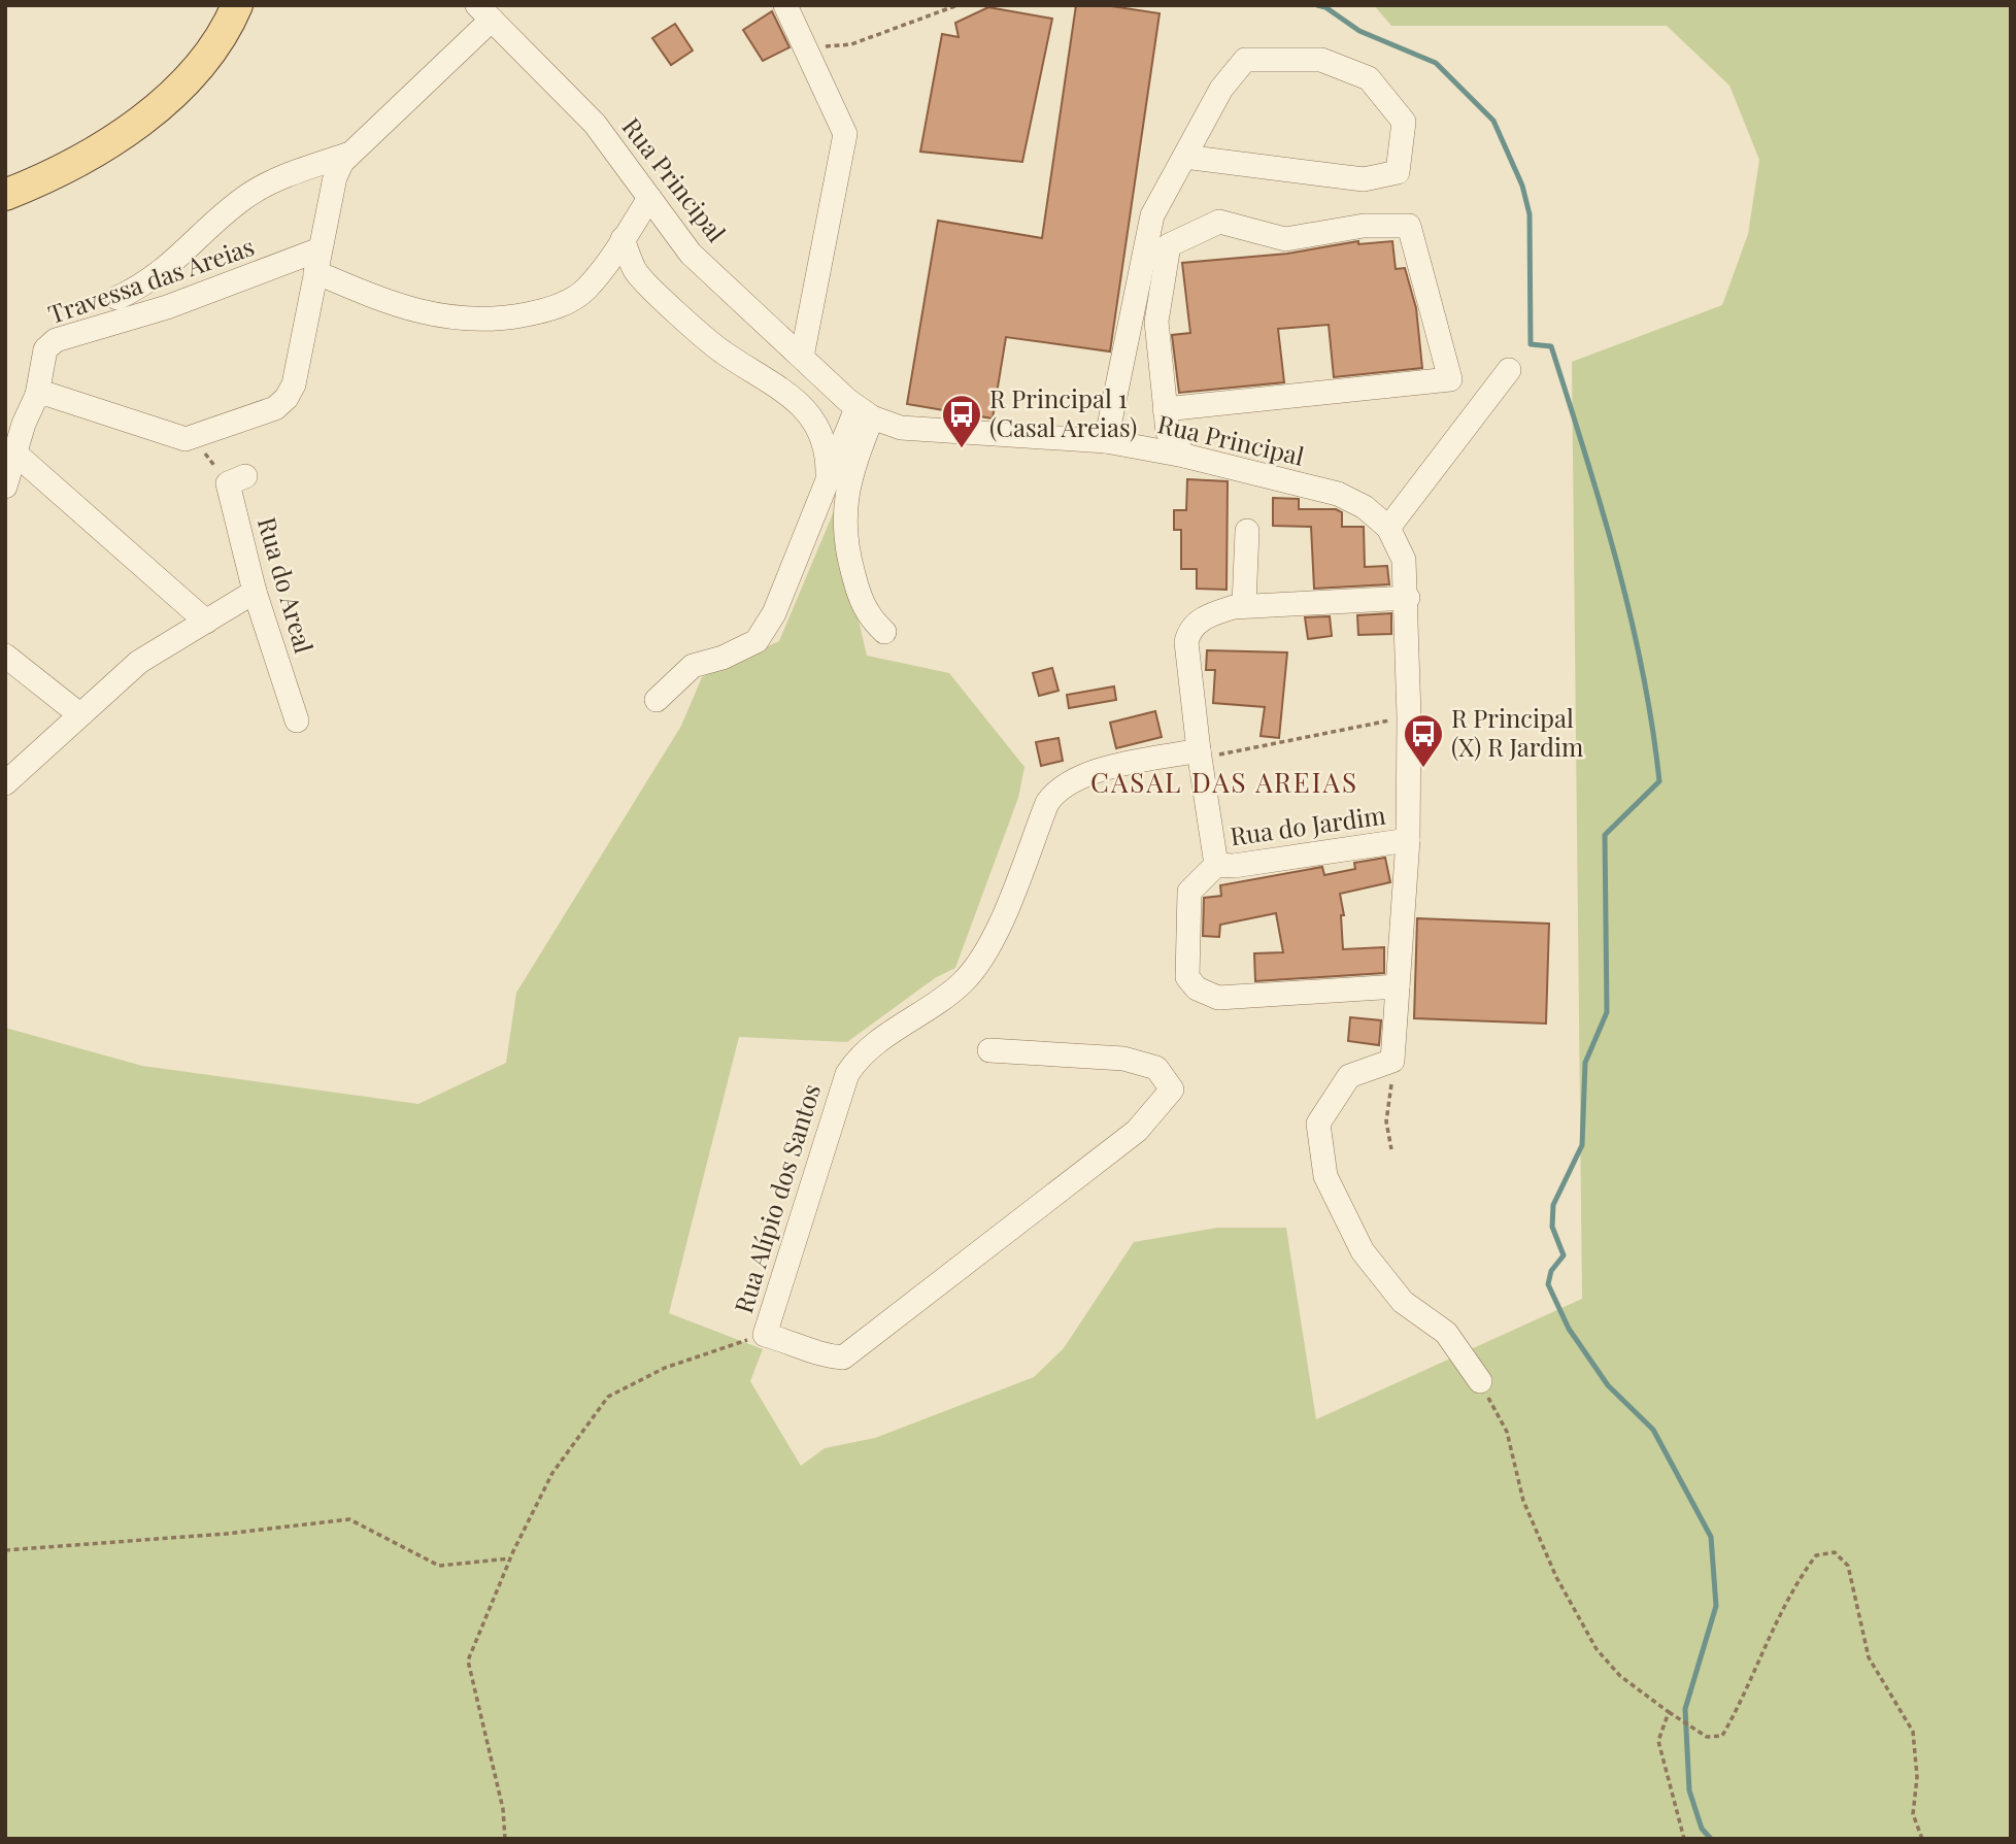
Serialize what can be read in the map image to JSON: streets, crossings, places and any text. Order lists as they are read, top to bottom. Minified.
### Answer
{"streets":{"street":["Rua Principal","Travessa das Areias","Rua do Areal","Rua do Jardim","Rua Alípio dos Santos"]},"crossings":[["Rua Principal","Rua do Jardim"]],"districts":["CASAL DAS AREIAS"],"places":{"bus stop":["R Principal 1 (Casal Areias)","R Principal (X) R Jardim"]}}
